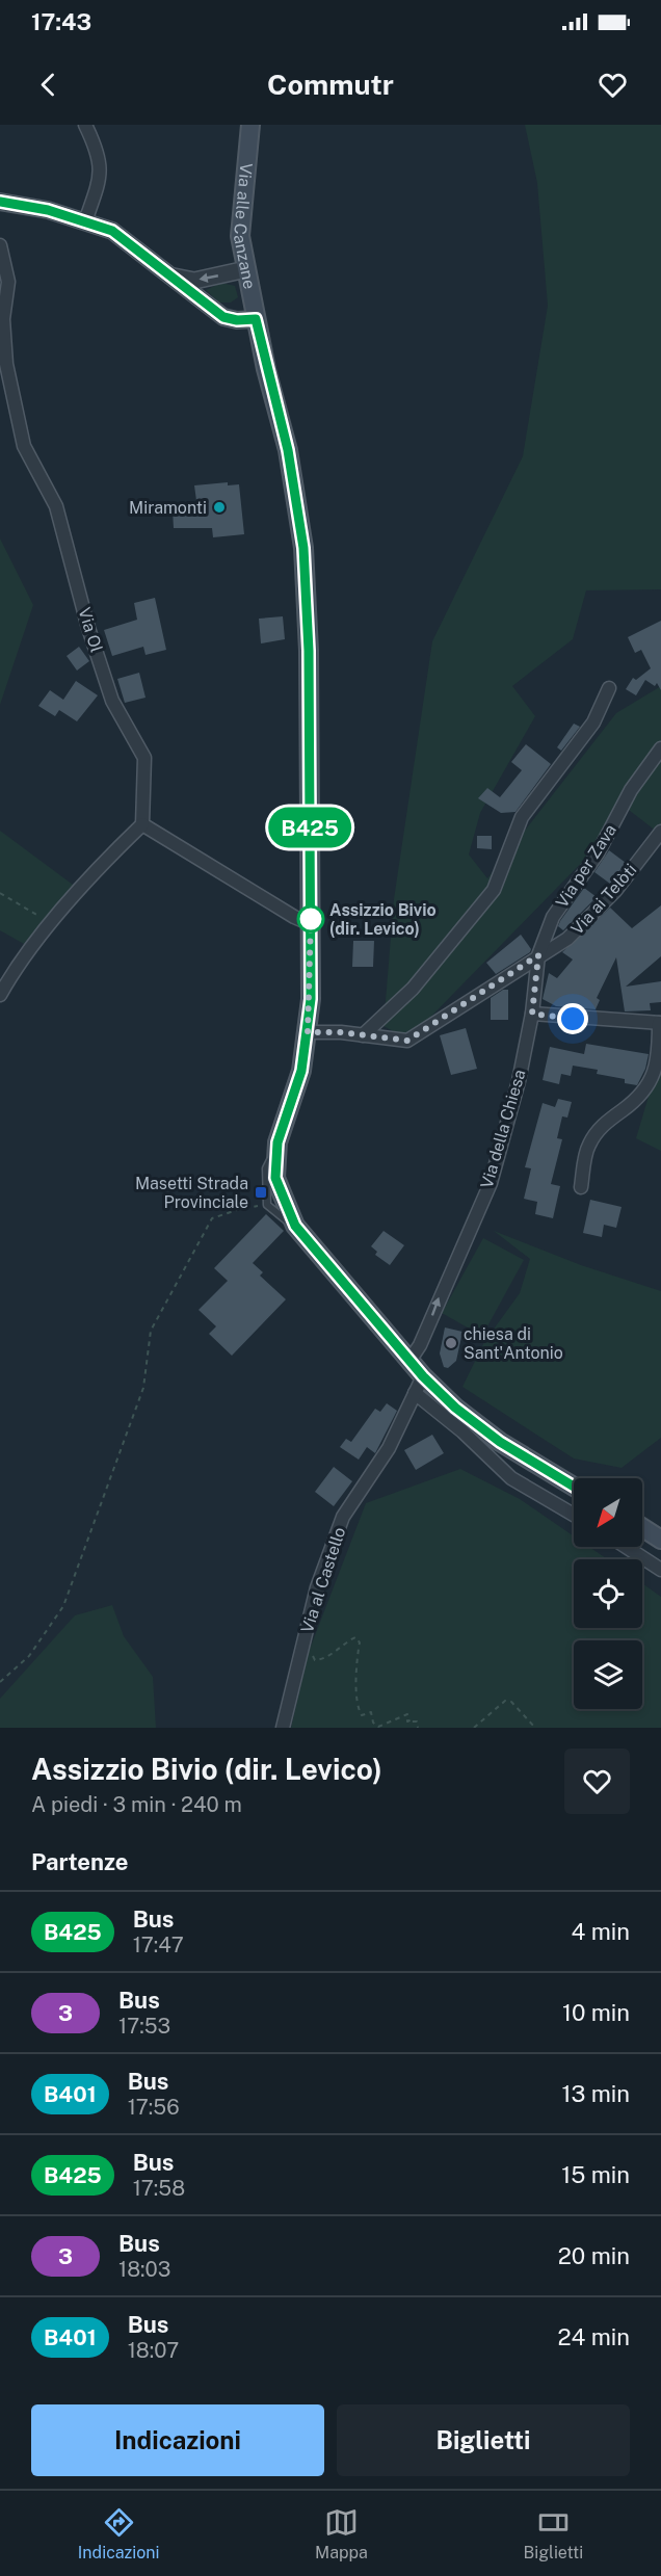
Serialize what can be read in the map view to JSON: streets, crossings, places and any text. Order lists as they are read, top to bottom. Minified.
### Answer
{"streets":{"main road":["Via alle Canzane"],"street":["Via Ol","Via per Zava","Via ai Telòti","Via della Chiesa","Via al Castello"]},"crossings":[["Via alle Canzane","Via ai Telòti"],["Via alle Canzane","Via della Chiesa"],["Via alle Canzane","Via al Castello"],["Via per Zava","Via ai Telòti"],["Via per Zava","Via della Chiesa"],["Via ai Telòti","Via della Chiesa"]],"one_way":["Via della Chiesa"],"places":{"other":["Miramonti","Assizzio Bivio (dir. Levico)","chiesa di Sant'Antonio"],"transit":["Masetti Strada Provinciale"]},"lines":["bus line B425"],"north":"bottom left","page":{"status":"17:43","header":"Commutr","on_map":"B425","heading":[["Assizzio Bivio (dir. Levico)","A piedi · 3 min · 240 m"],"Partenze"],"list":[{"mark":"B425","name":"Bus","note":"17:47","value":"4 min"},{"mark":"3","name":"Bus","note":"17:53","value":"10 min"},{"mark":"B401","name":"Bus","note":"17:56","value":"13 min"},{"mark":"B425","name":"Bus","note":"17:58","value":"15 min"},{"mark":"3","name":"Bus","note":"18:03","value":"20 min"},{"mark":"B401","name":"Bus","note":"18:07","value":"24 min"}],"buttons":["Indicazioni","Biglietti"],"tabs":["Indicazioni","Mappa","Biglietti"]}}
